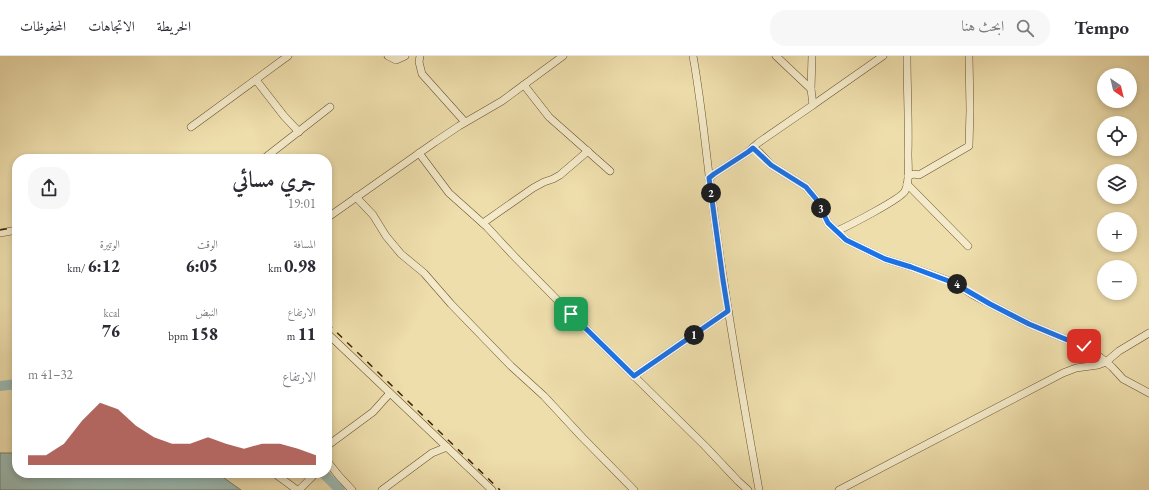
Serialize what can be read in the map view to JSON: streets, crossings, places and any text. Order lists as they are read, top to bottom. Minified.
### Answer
{"north":"bottom right","page":{"header":"Tempo","search":"ابحث هنا","nav":["الخريطة","الاتجاهات","المحفوظات"],"map_buttons":["+","−"],"heading":["جري مسائي","19:01"],"pins":["2","3","4","1"],"stats":[["المسافة","0.98 km"],["الوقت","6:05"],["الوتيرة","6:12 /km"],["الارتفاع","11 m"],["النبض","158 bpm"],["kcal","76"]],"chart":["الارتفاع","32–41 m"]}}
